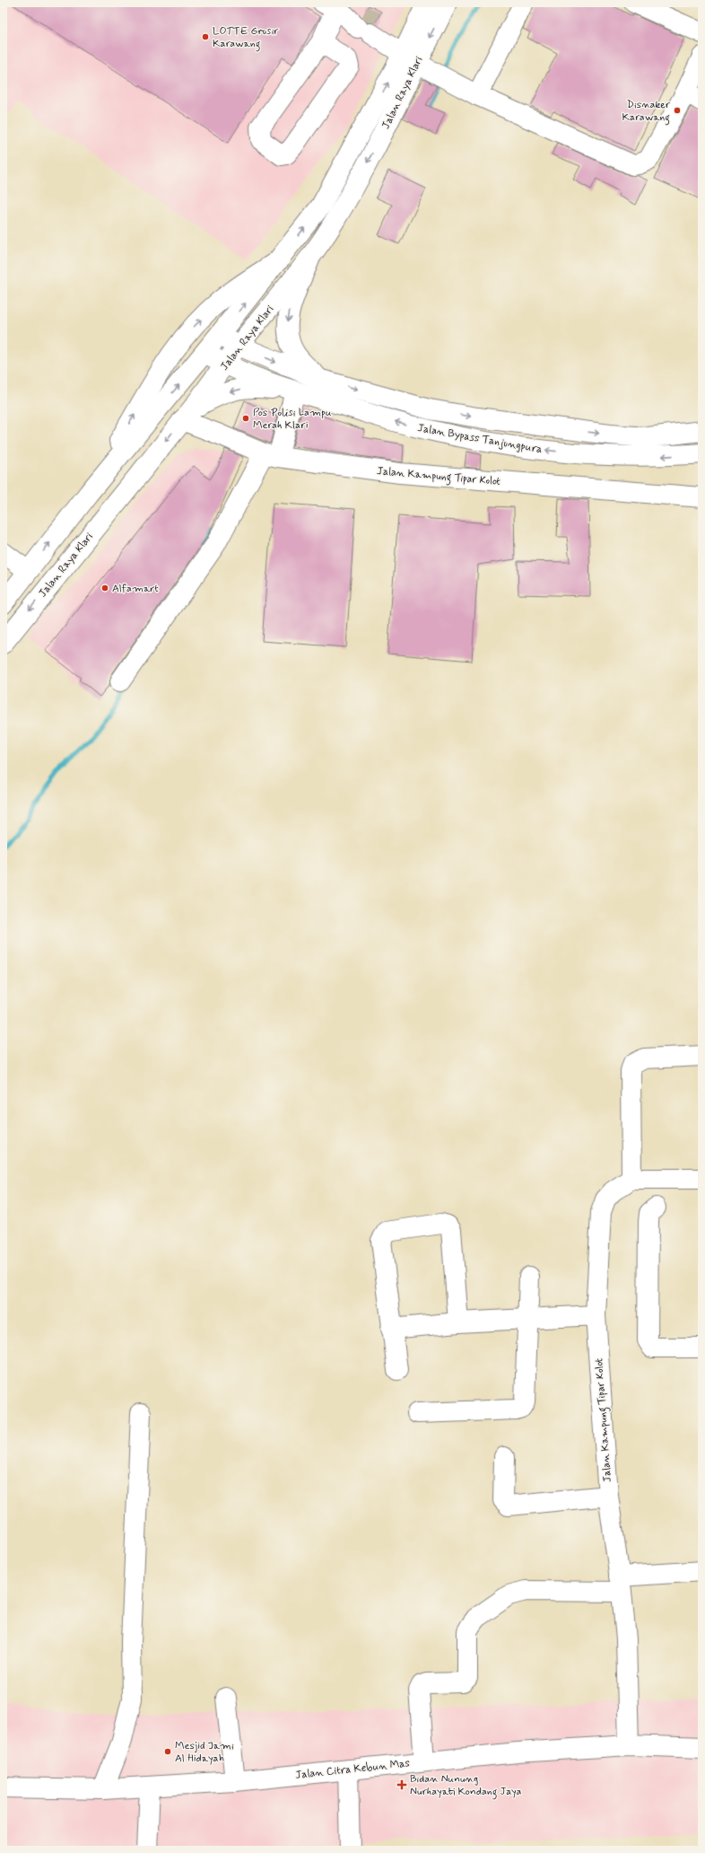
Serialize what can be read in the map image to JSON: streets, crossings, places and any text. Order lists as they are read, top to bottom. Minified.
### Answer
{"streets":{"main road":["Jalan Raya Klari","Jalan Bypass Tanjungpura","Jalan Kampung Tipar Kolot","Jalan Citra Kebun Mas"]},"crossings":[["Jalan Raya Klari","Jalan Bypass Tanjungpura"],["Jalan Raya Klari","Jalan Kampung Tipar Kolot"],["Jalan Kampung Tipar Kolot","Jalan Citra Kebun Mas"]],"places":{"other":["LOTTE Grosir Karawang","Disnaker Karawang","Pos Polisi Lampu Merah Klari","Alfamart","Mesjid Jami Al Hidayah"],"health":["Bidan Nunung Nurhayati Kondang Jaya"]}}
